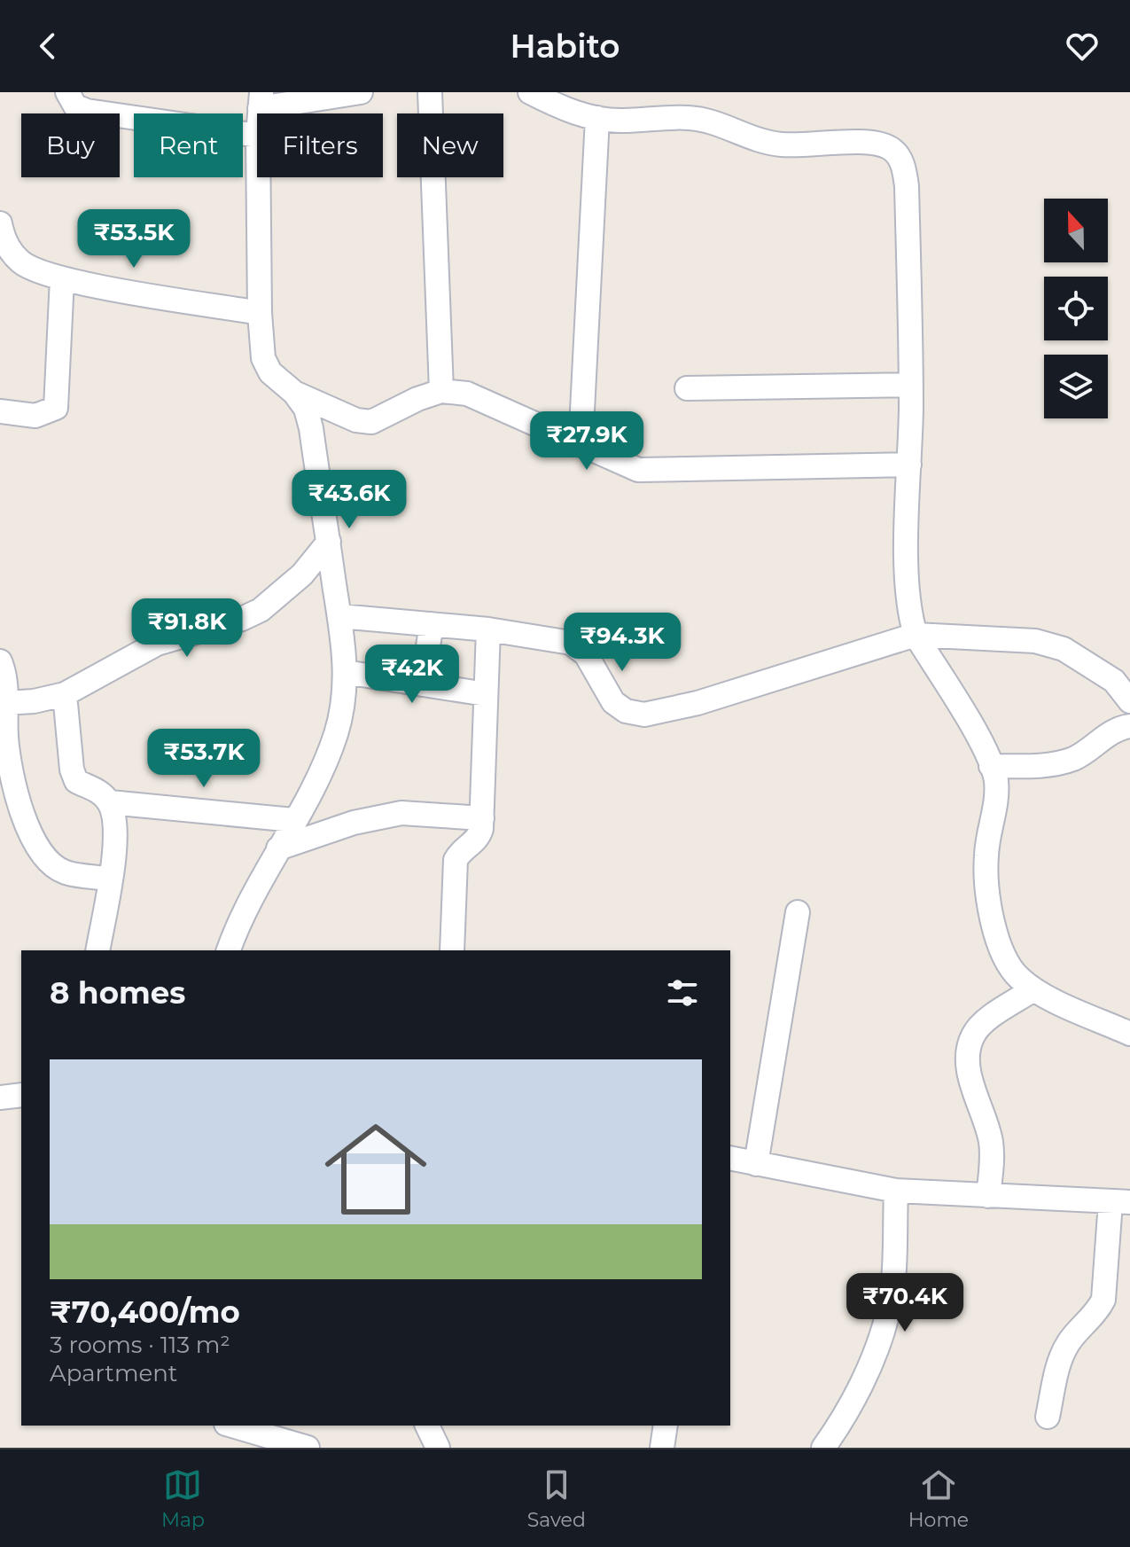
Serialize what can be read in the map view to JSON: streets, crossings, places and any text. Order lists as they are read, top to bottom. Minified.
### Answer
{"north":"top","page":{"header":"Habito","chip":["Buy","Rent","Filters","New"],"price":["₹53.5K","₹27.9K","₹43.6K","₹91.8K","₹94.3K","₹42K","₹53.7K","₹70.4K"],"heading":"8 homes","list":[{"name":"₹70,400/mo","note":"3 rooms · 113 m² · Apartment"}],"tabs":["Map","Saved","Home"]}}
